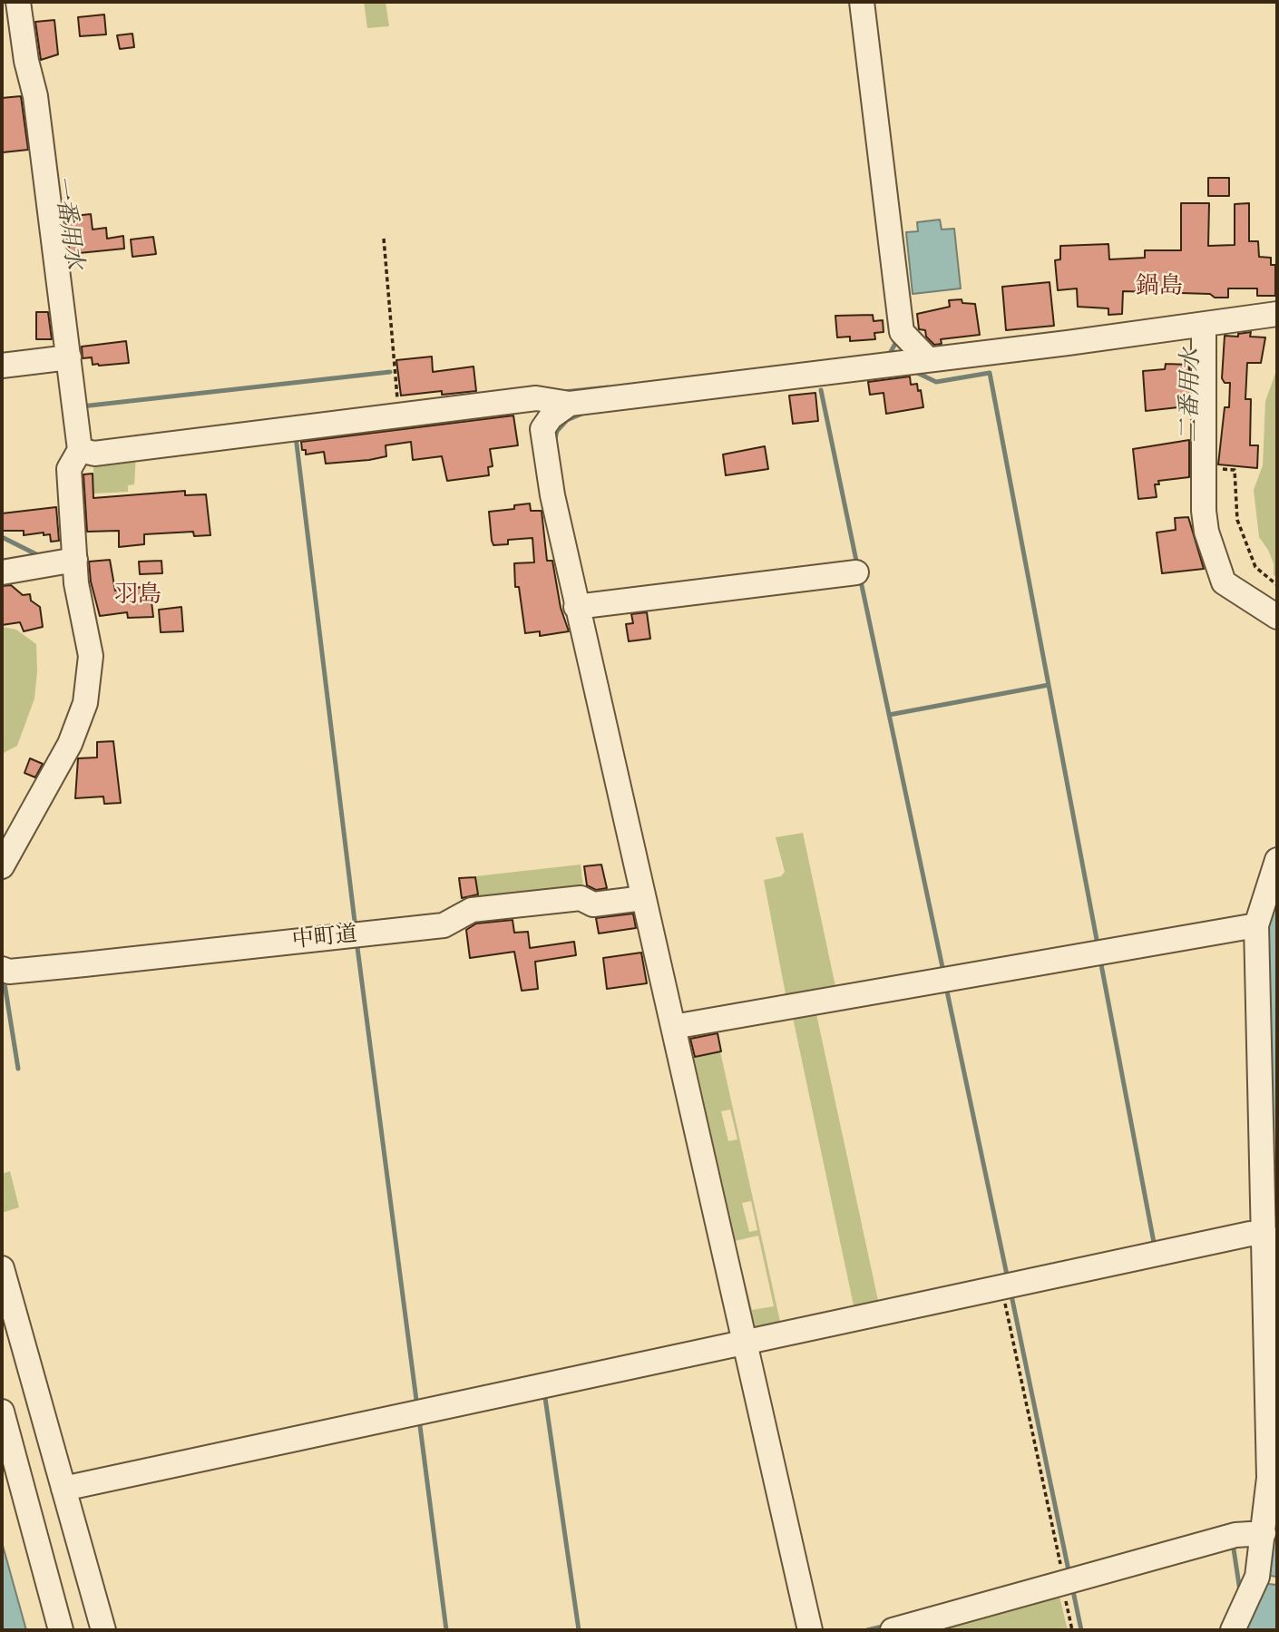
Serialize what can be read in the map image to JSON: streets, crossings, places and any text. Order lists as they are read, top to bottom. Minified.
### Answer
{"streets":{"street":["中町道"]},"districts":["鍋島","羽島"],"water":["一番用水","二番用水"]}
